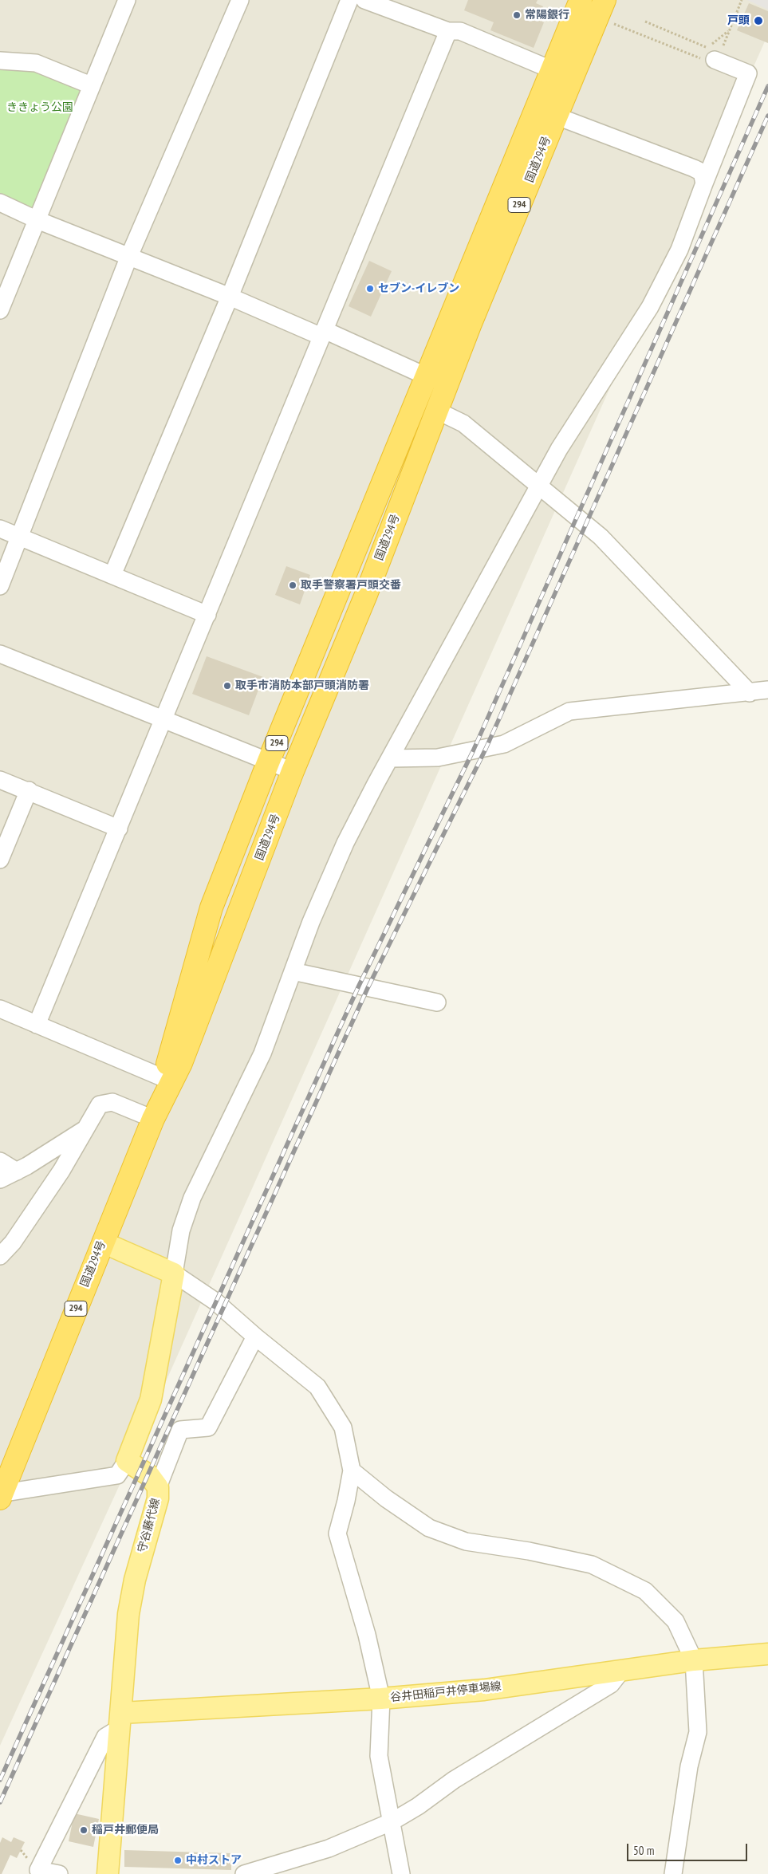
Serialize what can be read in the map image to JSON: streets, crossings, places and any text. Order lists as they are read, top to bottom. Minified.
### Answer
{"streets":{"highway":["国道294号","294"],"main road":["守谷藤代線","谷井田稲戸井停車場線"]},"crossings":[["守谷藤代線","谷井田稲戸井停車場線"]],"parks":["ききょう公園"],"places":["常陽銀行","戸頭","セブン-イレブン","取手警察署戸頭交番","取手市消防本部戸頭消防署","稲戸井郵便局","中村ストア"],"scale_bar":"50 m"}
